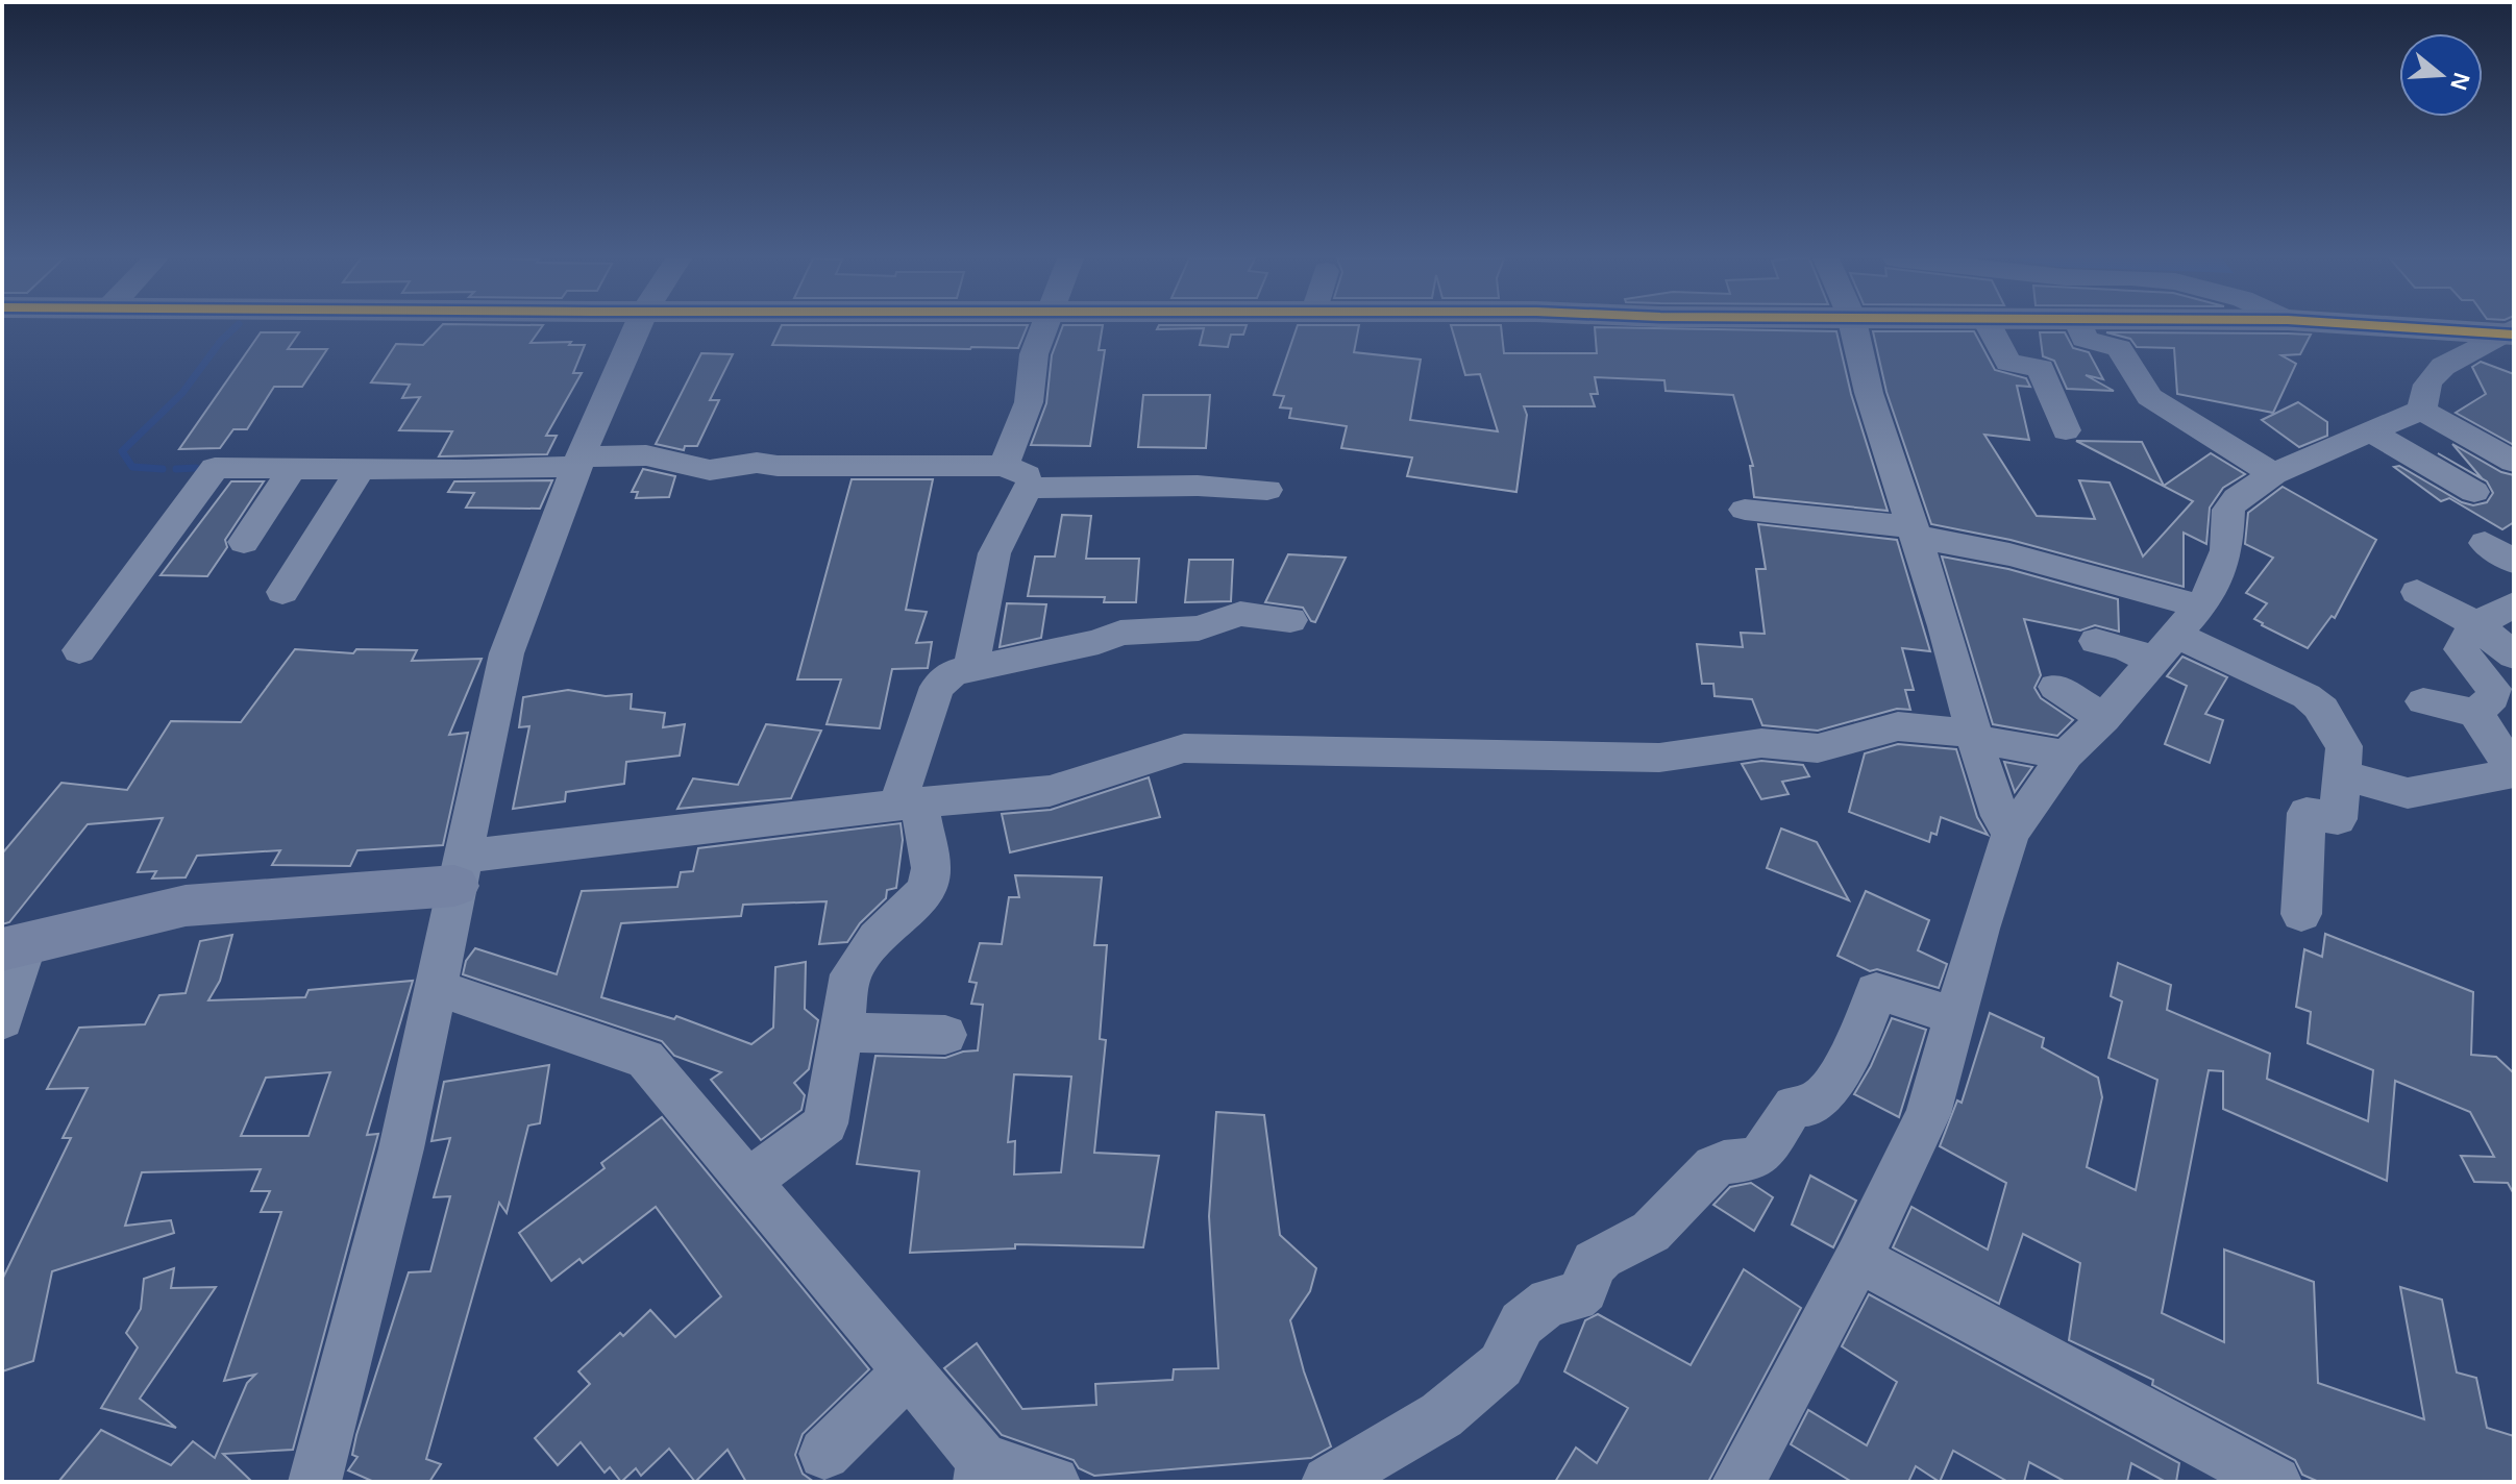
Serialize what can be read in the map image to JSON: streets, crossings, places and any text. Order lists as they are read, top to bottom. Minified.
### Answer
{"north":"right"}
